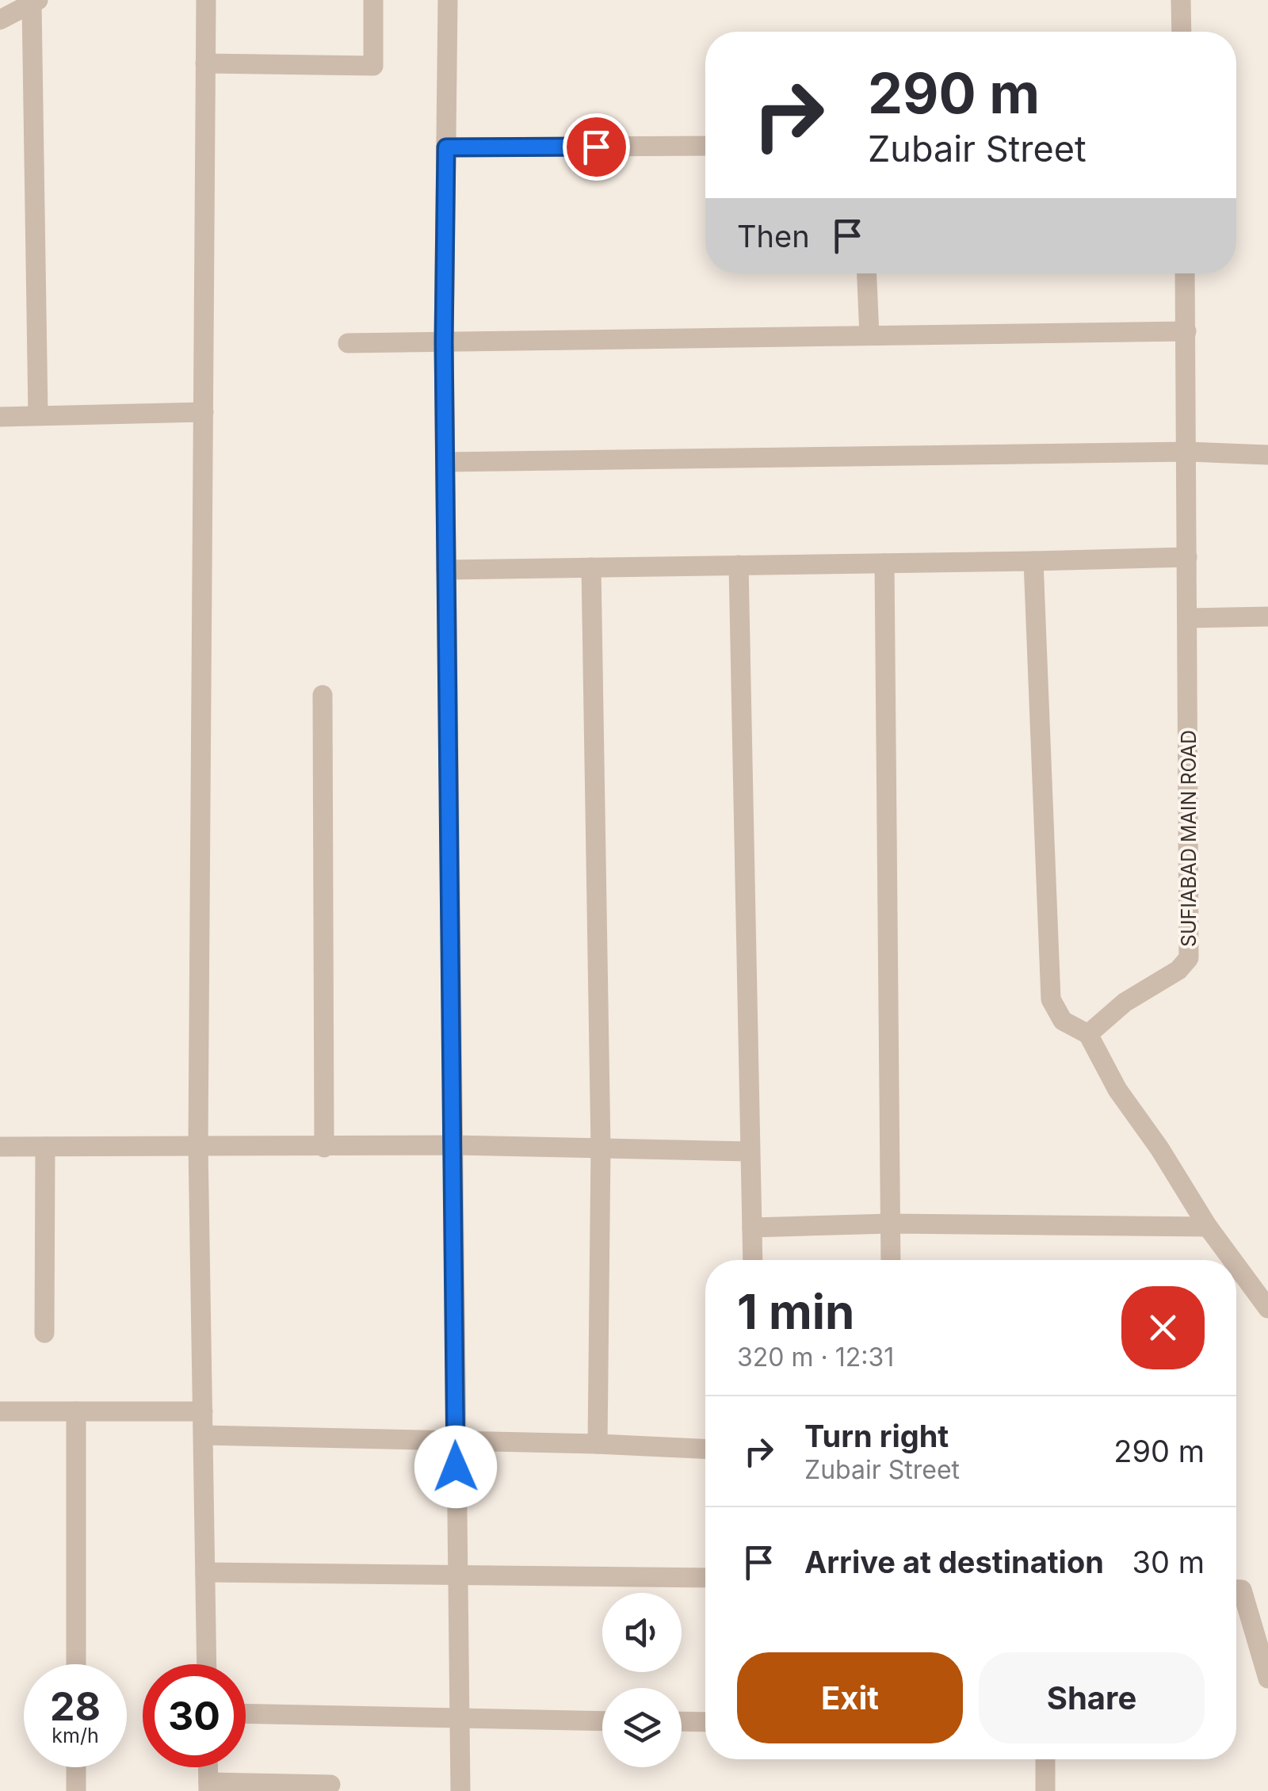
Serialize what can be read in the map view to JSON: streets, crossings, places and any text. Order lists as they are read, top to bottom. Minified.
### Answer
{"streets":{"street":["SUFIABAD MAIN ROAD"]},"page":{"turn":["290 m","Zubair Street"],"then":"Then","heading":["1 min","320 m · 12:31"],"list":[{"name":"Turn right","note":"Zubair Street","value":"290 m"},{"name":"Arrive at destination","value":"30 m"}],"buttons":["Exit","Share"],"speed":"28 km/h","limit":"30"}}
